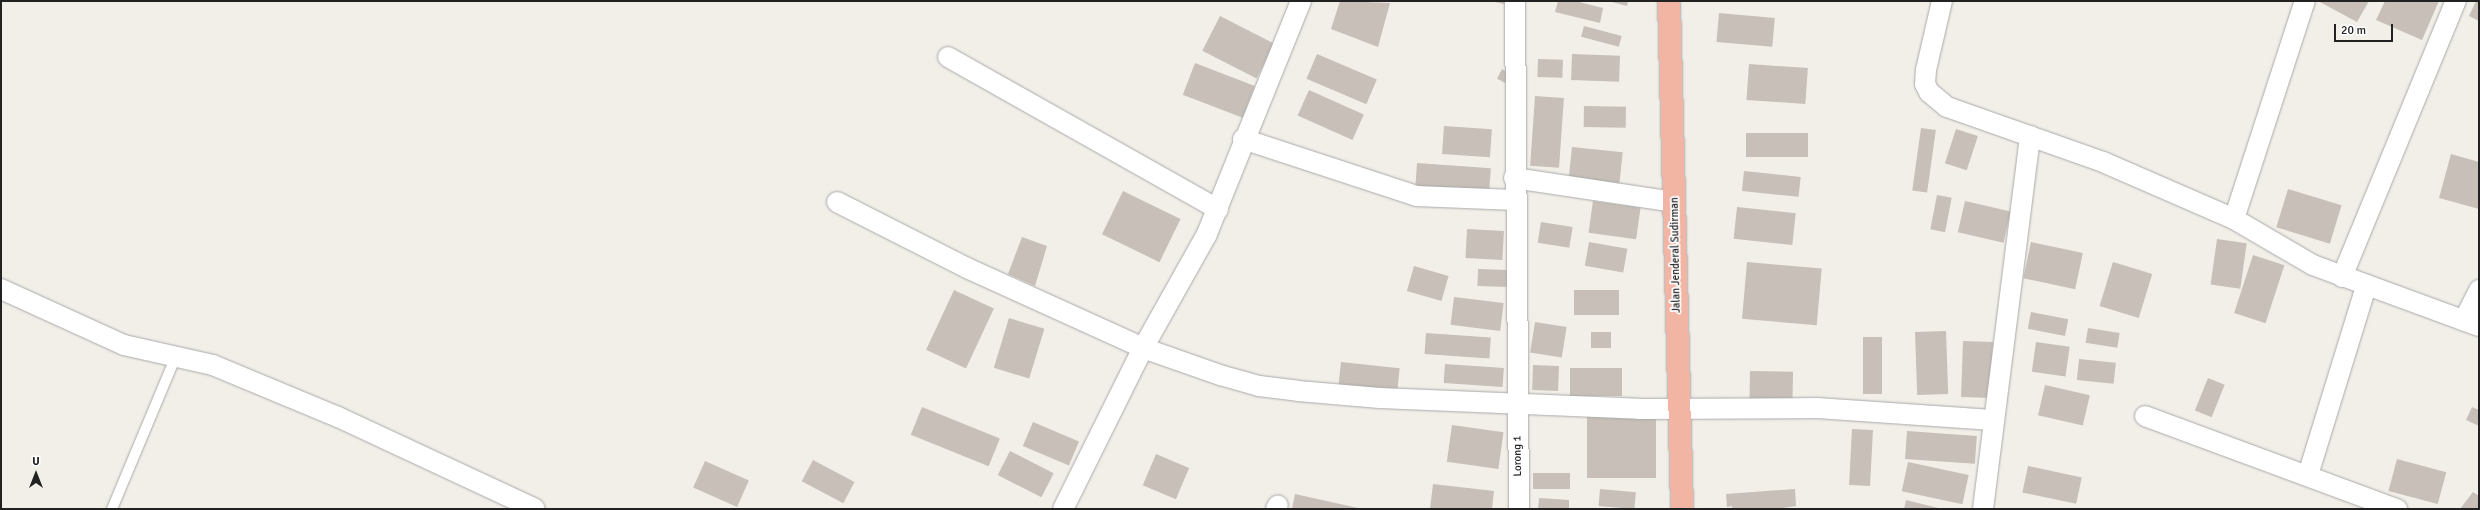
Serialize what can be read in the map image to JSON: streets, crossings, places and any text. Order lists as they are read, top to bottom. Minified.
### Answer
{"streets":{"highway":["Jalan Jenderal Sudirman"],"street":["Lorong 1"]},"scale_bar":"20 m","north":"top"}
